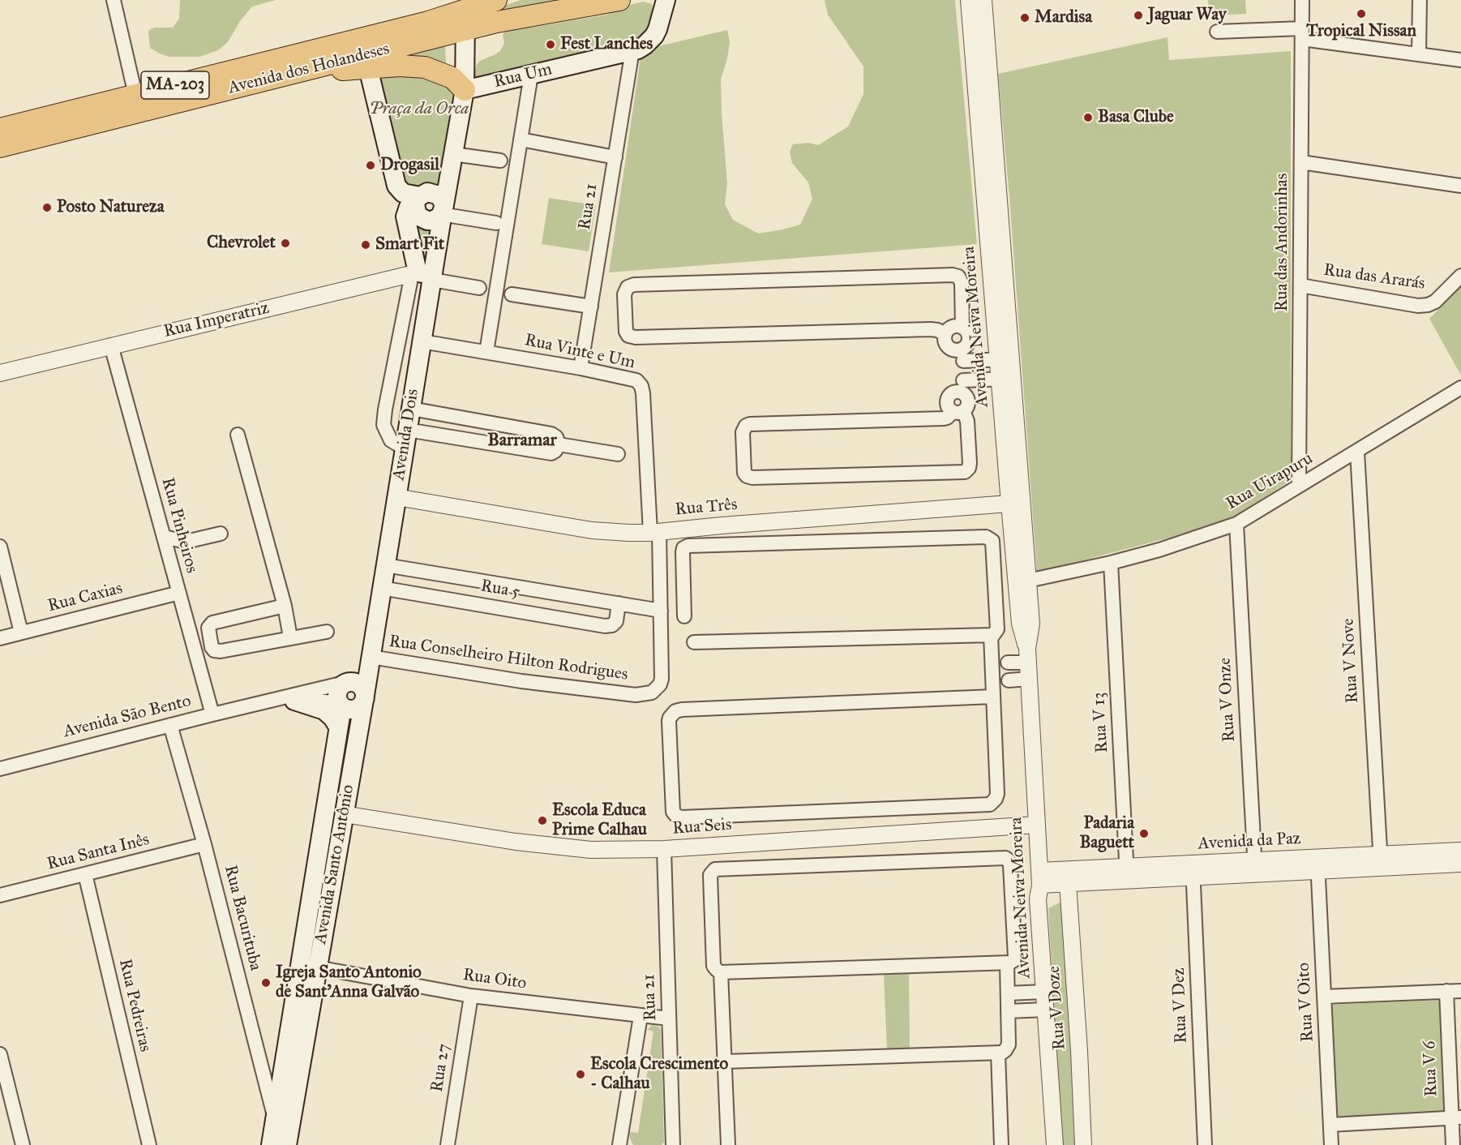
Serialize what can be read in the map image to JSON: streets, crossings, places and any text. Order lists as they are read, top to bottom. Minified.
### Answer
{"streets":{"main road":["Avenida dos Holandeses","Rua Um","MA-203","Avenida Dois","Avenida Santo Antônio"],"street":["Rua 21","Rua das Andorinhas","Rua das Ararás","Rua Imperatriz","Avenida Neiva Moreira","Rua Vinte e Um","Rua Uirapuru","Rua Três","Rua Pinheiros","Rua 5","Rua Caxias","Rua Conselheiro Hilton Rodrigues","Rua V Nove","Rua V Onze","Avenida São Bento","Rua V 13","Rua Seis","Avenida da Paz","Rua Santa Inês","Rua Bacurituba","Rua Oito","Rua V Oito","Rua Pedreiras","Rua V Dez","Rua V Doze","Rua 27","Rua V 6"]},"crossings":[["Avenida dos Holandeses","Avenida Dois"],["Rua Um","Rua 21"],["Rua Um","Avenida Dois"],["Rua 21","Rua Vinte e Um"],["Rua 21","Rua Seis"],["Rua 21","Rua Oito"],["Rua das Andorinhas","Rua das Ararás"],["Rua das Andorinhas","Rua Uirapuru"],["Rua Imperatriz","Avenida Dois"],["Rua Imperatriz","Rua Pinheiros"],["Avenida Neiva Moreira","Rua Uirapuru"],["Avenida Neiva Moreira","Rua Três"],["Avenida Neiva Moreira","Rua Seis"],["Avenida Neiva Moreira","Avenida da Paz"],["Rua Vinte e Um","Avenida Dois"],["Rua Vinte e Um","Rua Três"],["Rua Vinte e Um","Rua Conselheiro Hilton Rodrigues"],["Avenida Dois","Rua Três"],["Avenida Dois","Rua 5"],["Avenida Dois","Rua Conselheiro Hilton Rodrigues"],["Avenida Dois","Avenida São Bento"],["Avenida Dois","Avenida Santo Antônio"],["Rua Uirapuru","Rua V Nove"],["Rua Uirapuru","Rua V Onze"],["Rua Uirapuru","Rua V 13"],["Rua Três","Rua Conselheiro Hilton Rodrigues"],["Rua Pinheiros","Rua Caxias"],["Rua Pinheiros","Avenida São Bento"],["Rua V Nove","Avenida da Paz"],["Rua V Onze","Avenida da Paz"],["Avenida São Bento","Avenida Santo Antônio"],["Avenida São Bento","Rua Bacurituba"],["Rua V 13","Avenida da Paz"],["Rua Seis","Avenida Santo Antônio"],["Avenida da Paz","Rua V Oito"],["Avenida da Paz","Rua V Dez"],["Avenida da Paz","Rua V Doze"],["Rua Santa Inês","Rua Bacurituba"],["Rua Santa Inês","Rua Pedreiras"],["Avenida Santo Antônio","Rua Bacurituba"],["Avenida Santo Antônio","Rua Oito"],["Rua Oito","Rua 27"]],"districts":["Barramar"],"parks":["Praça da Orca"],"places":["Tropical Nissan","Jaguar Way","Mardisa","Fest Lanches","Basa Clube","Drogasil","Posto Natureza","Chevrolet","Smart Fit","Escola Educa Prime Calhau","Padaria Baguett","Igreja Santo Antonio de Sant'Anna Galvão","Escola Crescimento - Calhau"]}
